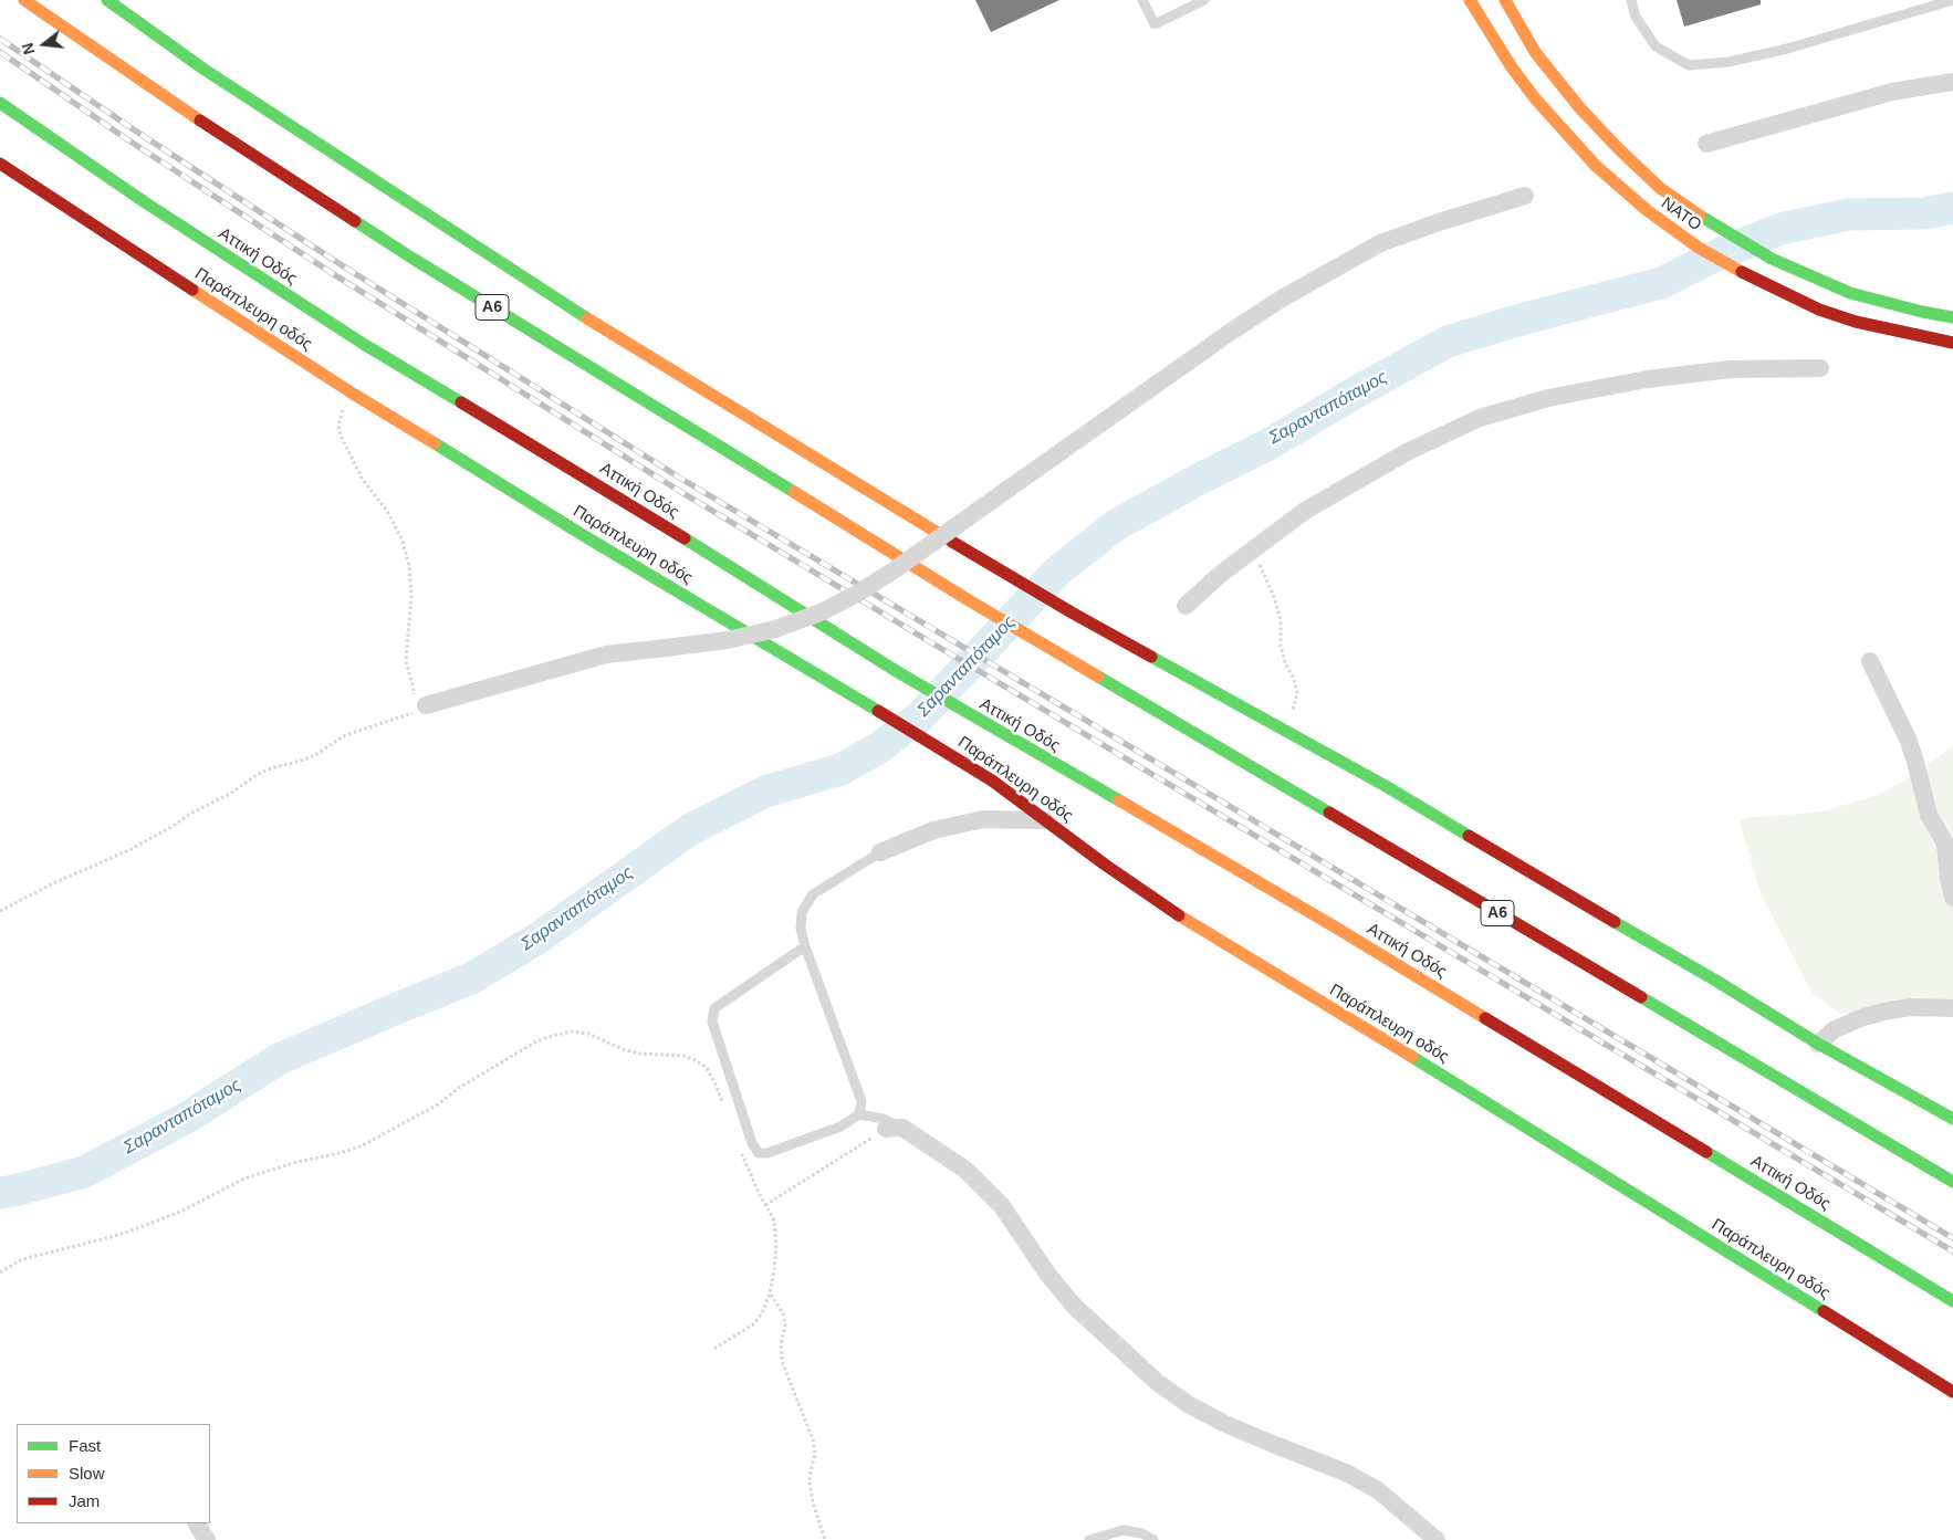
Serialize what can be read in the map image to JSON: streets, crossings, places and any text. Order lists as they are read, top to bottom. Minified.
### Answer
{"streets":{"main road":["ΝΑΤΟ","Αττική Οδός","Α6","Παράπλευρη οδός"]},"water":["Σαρανταπόταμος"],"legend":["Fast","Slow","Jam"],"north":"left"}
